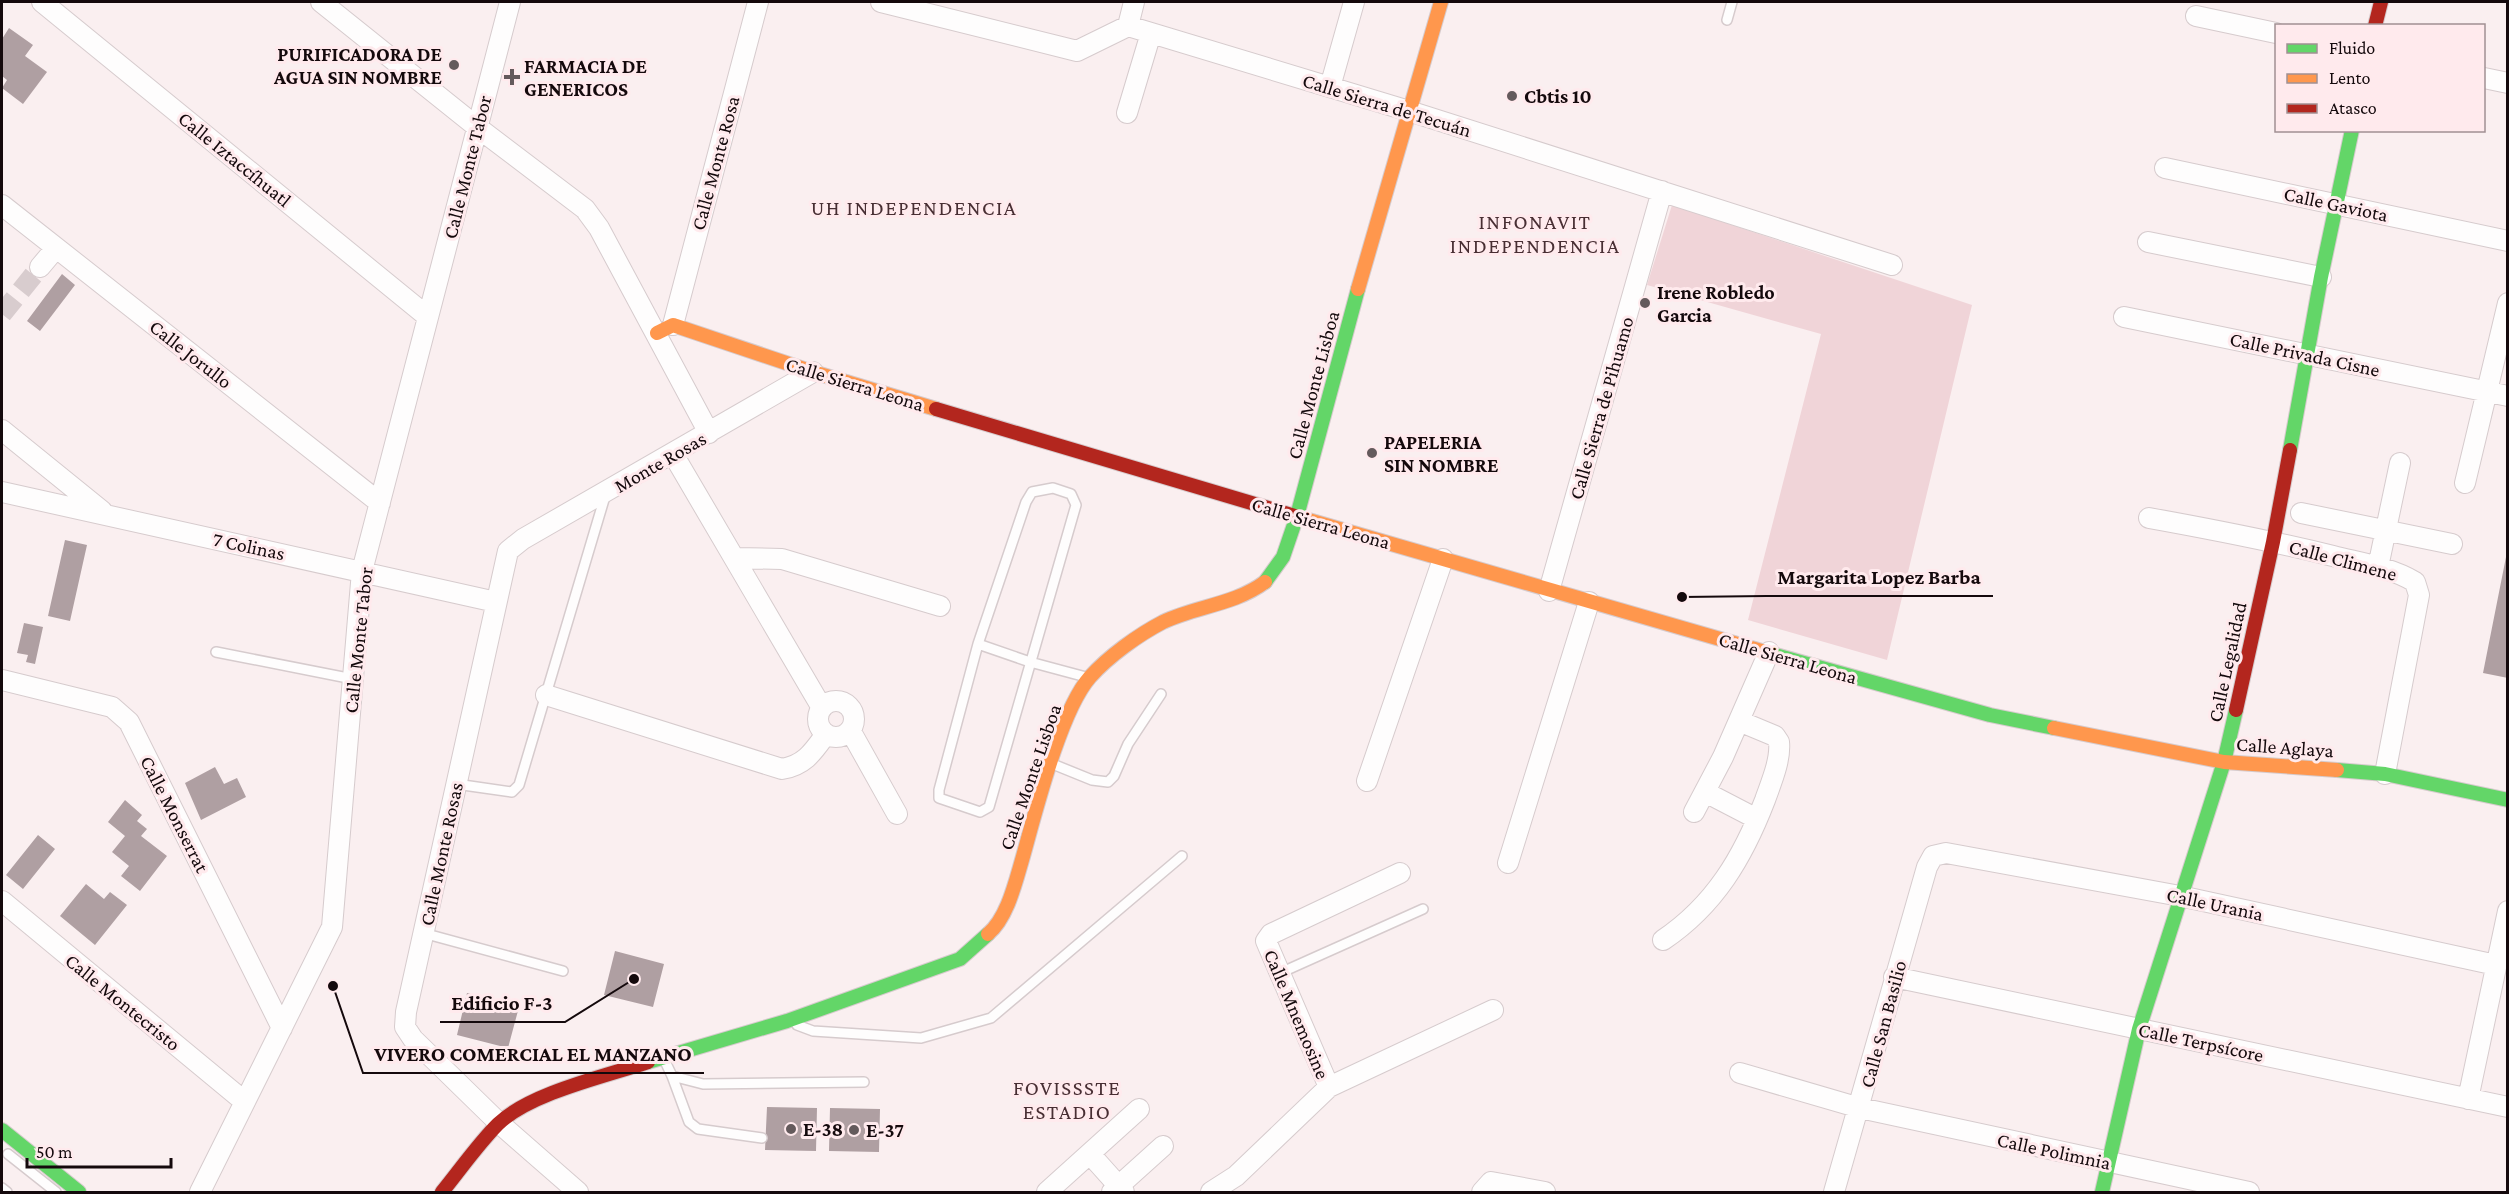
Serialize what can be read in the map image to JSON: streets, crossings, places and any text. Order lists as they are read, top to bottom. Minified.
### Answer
{"streets":{"street":["Calle Sierra de Tecuán","Calle Iztaccíhuatl","Calle Monte Rosa","Calle Monte Tabor","Calle Gaviota","Calle Jorullo","Calle Privada Cisne","Calle Sierra Leona","Calle Monte Lisboa","Calle Sierra de Pihuamo","Monte Rosas","7 Colinas","Calle Climene","Calle Legalidad","Calle Aglaya","Calle Monserrat","Calle Monte Rosas","Calle Urania","Calle Montecristo","Calle Mnemosine","Calle San Basilio","Calle Terpsícore","Calle Polimnia"]},"crossings":[["Calle Sierra de Tecuán","Calle Monte Lisboa"],["Calle Sierra de Tecuán","Calle Sierra de Pihuamo"],["Calle Iztaccíhuatl","Calle Monte Tabor"],["Calle Monte Rosa","Calle Sierra Leona"],["Calle Monte Tabor","Calle Jorullo"],["Calle Monte Tabor","7 Colinas"],["Calle Monte Tabor","Calle Monserrat"],["Calle Monte Tabor","Calle Montecristo"],["Calle Gaviota","Calle Legalidad"],["Calle Privada Cisne","Calle Legalidad"],["Calle Sierra Leona","Calle Monte Lisboa"],["Calle Sierra Leona","Calle Sierra de Pihuamo"],["Calle Sierra Leona","Monte Rosas"],["Calle Sierra Leona","Calle Aglaya"],["Calle Monte Lisboa","Calle Monte Rosas"],["Monte Rosas","Calle Monte Rosas"],["7 Colinas","Calle Monte Rosas"],["Calle Climene","Calle Legalidad"],["Calle Climene","Calle Aglaya"],["Calle Legalidad","Calle Aglaya"],["Calle Legalidad","Calle Urania"],["Calle Legalidad","Calle Terpsícore"],["Calle Legalidad","Calle Polimnia"],["Calle Urania","Calle San Basilio"],["Calle San Basilio","Calle Terpsícore"],["Calle San Basilio","Calle Polimnia"]],"districts":["UH INDEPENDENCIA","INFONAVIT INDEPENDENCIA","FOVISSSTE ESTADIO"],"places":{"other":["PURIFICADORA DE AGUA SIN NOMBRE","Cbtis 10","Irene Robledo Garcia","PAPELERIA SIN NOMBRE","Margarita Lopez Barba","Edificio F-3","VIVERO COMERCIAL EL MANZANO","E-38","E-37"],"health":["FARMACIA DE GENERICOS"]},"legend":["Fluido","Lento","Atasco"],"scale_bar":"50 m"}
